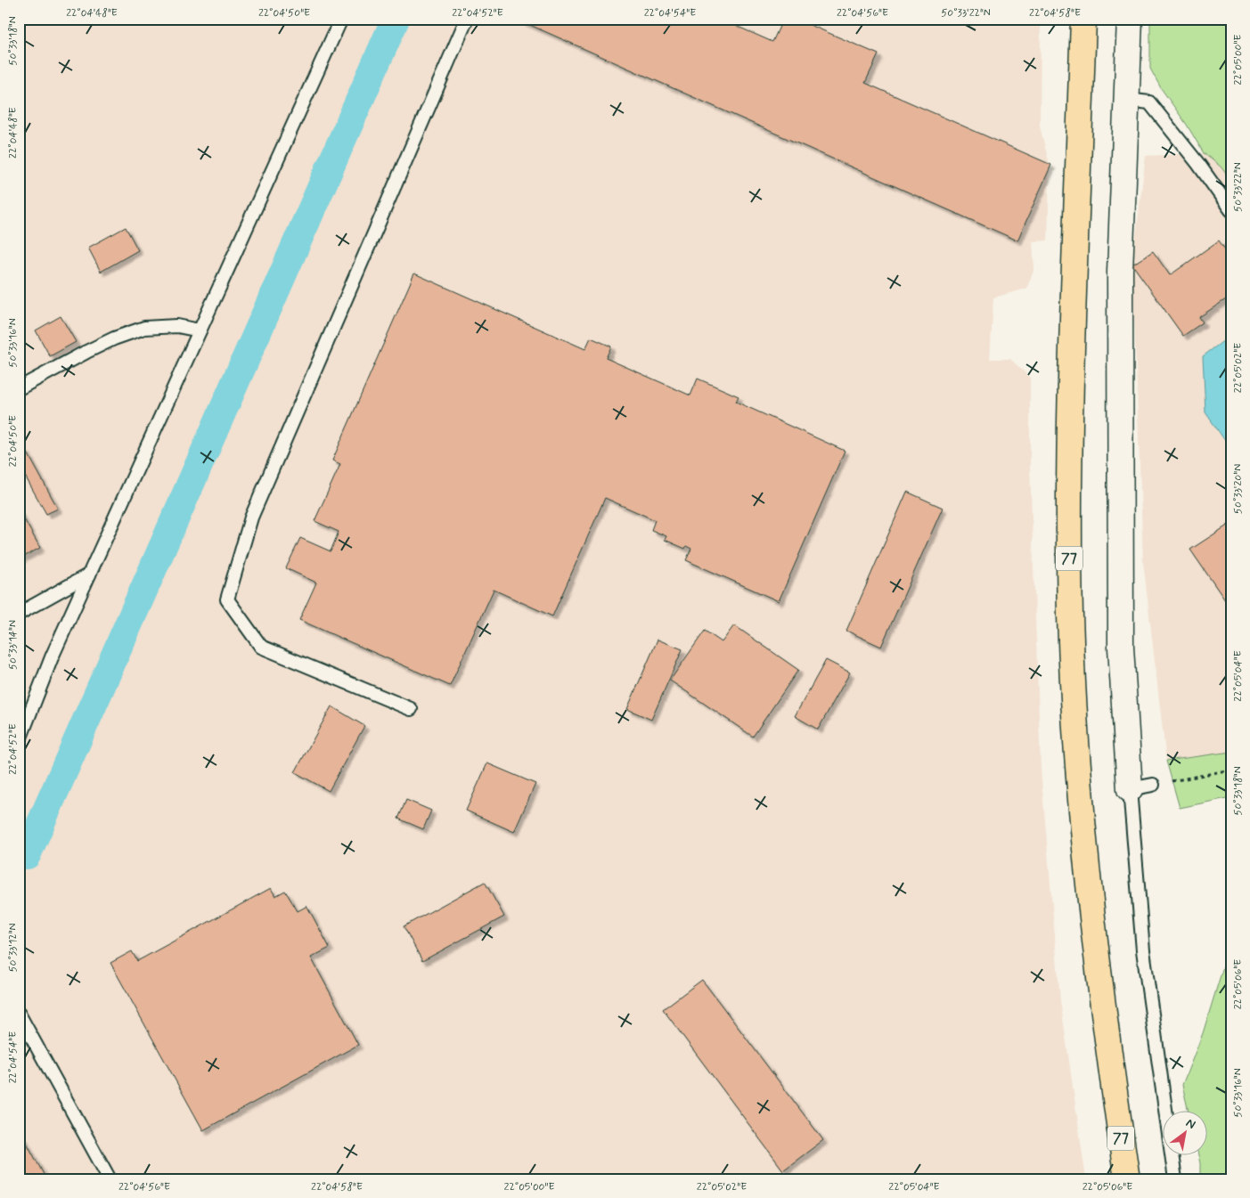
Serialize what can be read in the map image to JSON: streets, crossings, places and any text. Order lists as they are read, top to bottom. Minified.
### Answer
{"streets":{"main road":["77"]},"north":"top right","coordinates":["22°04'48\"E","22°04'50\"E","22°04'52\"E","22°04'54\"E","22°04'56\"E","50°33'22\"N","22°04'58\"E","50°33'18\"N","22°05'00\"E","50°33'16\"N","22°05'02\"E","50°33'20\"N","50°33'14\"N","22°05'04\"E","50°33'12\"N","22°05'06\"E"]}
